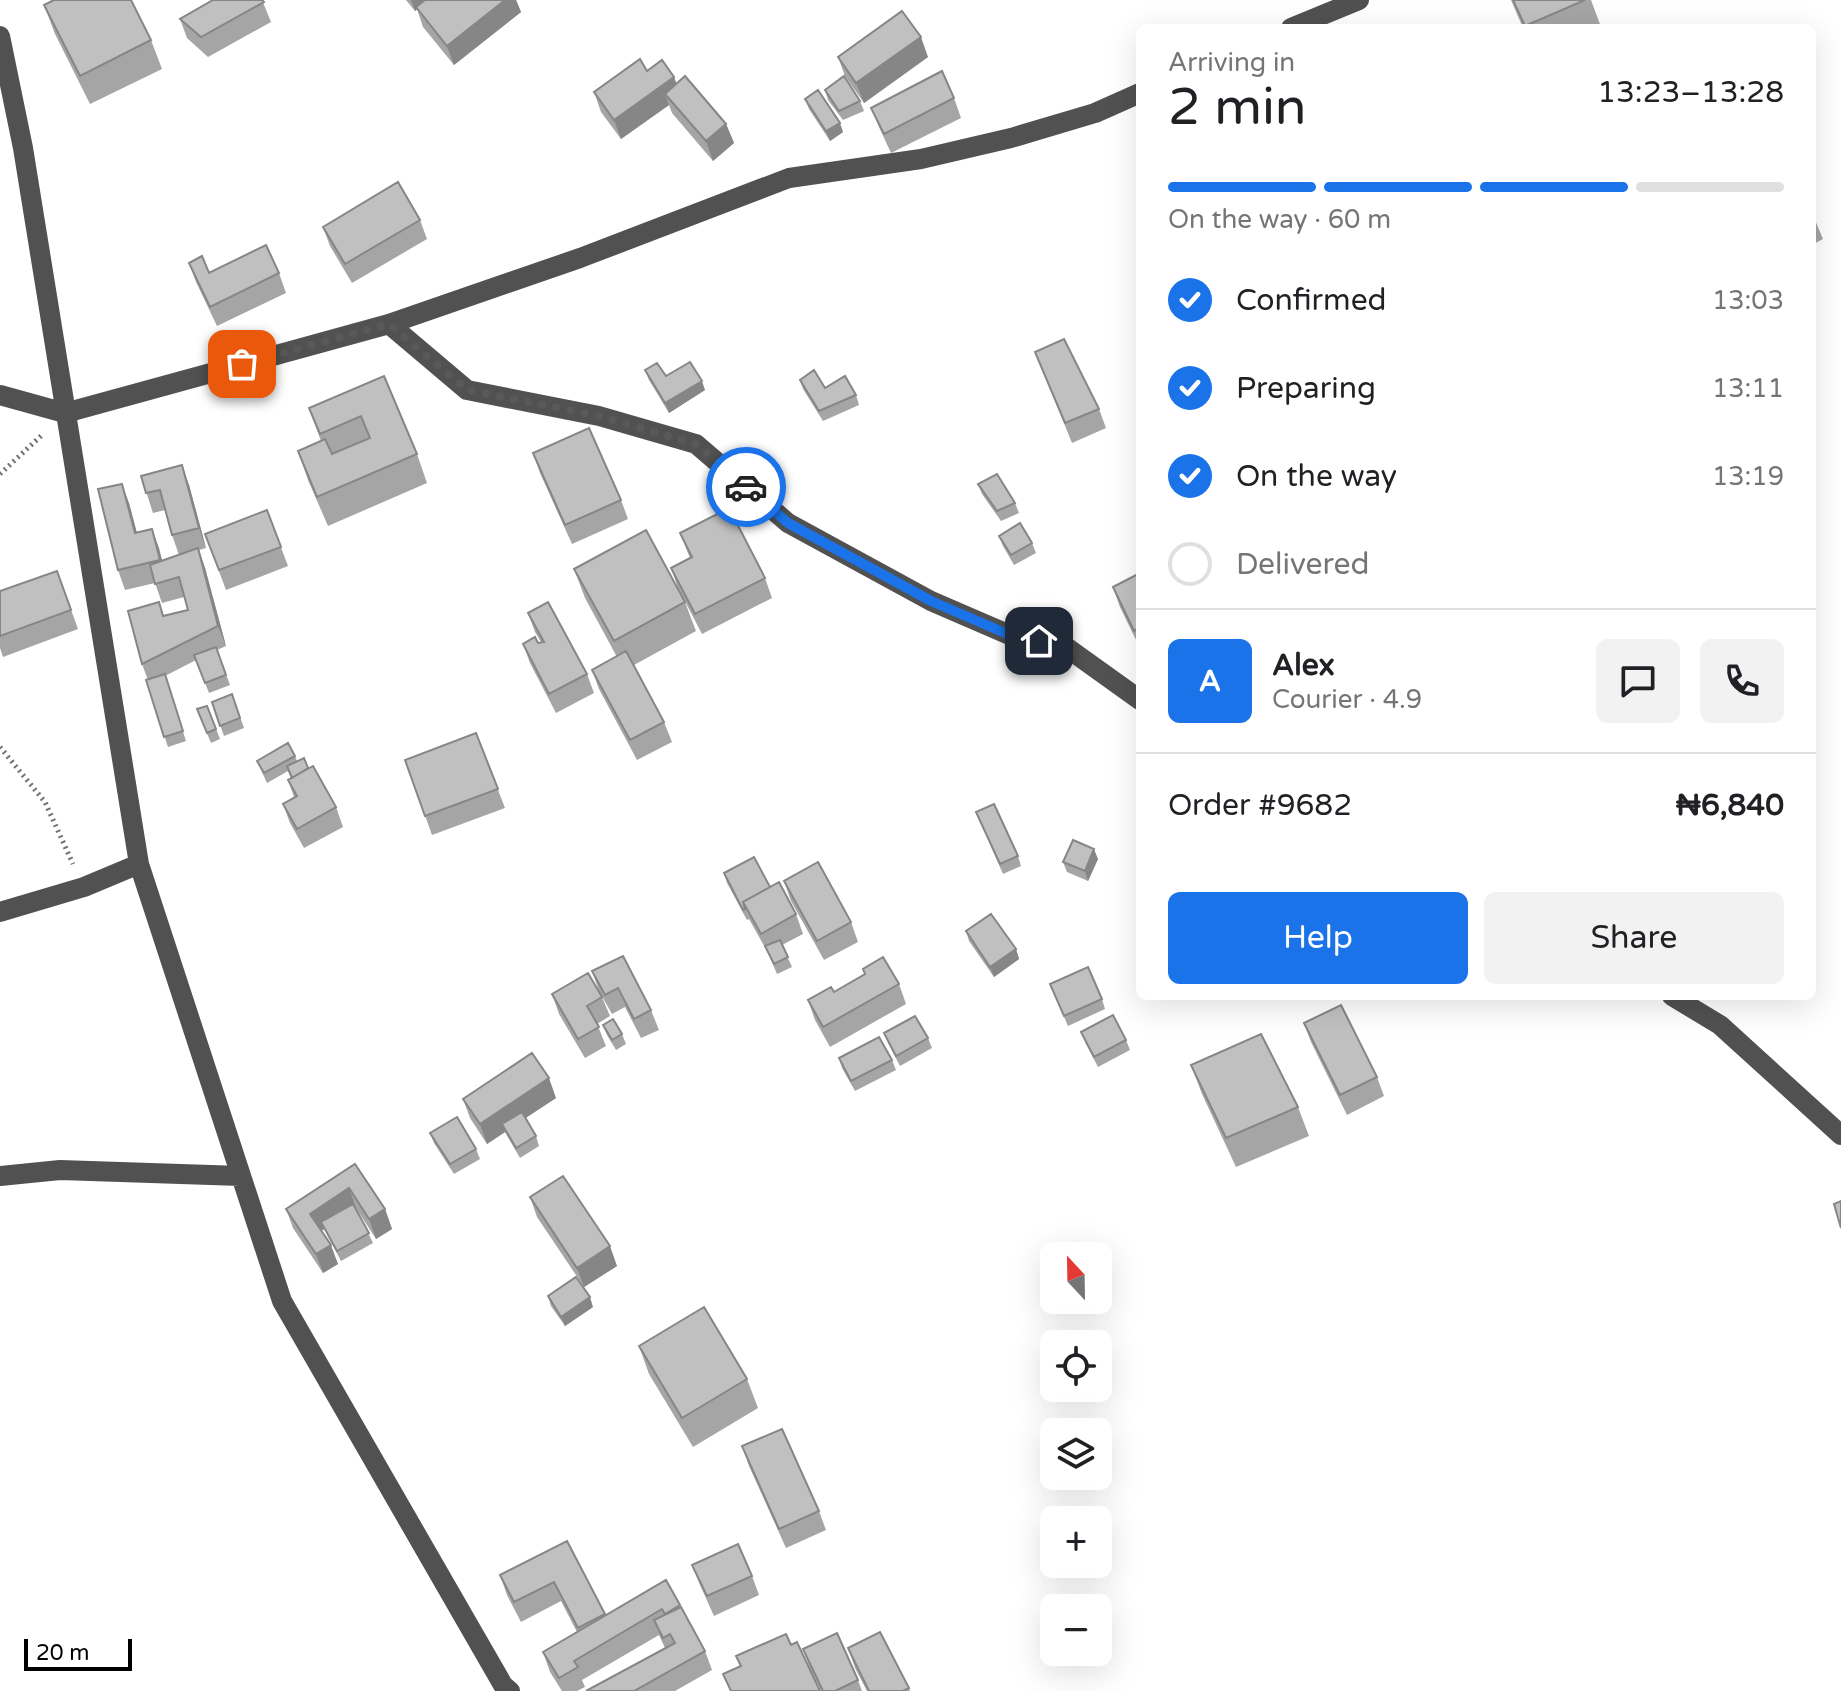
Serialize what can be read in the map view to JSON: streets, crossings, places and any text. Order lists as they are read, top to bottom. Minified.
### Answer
{"scale_bar":"20 m","north":"top","page":{"heading":["2 min","Arriving in","13:23–13:28"],"panel":["Alex","Courier · 4.9","Order #9682","₦6,840"],"bar":"On the way · 60 m","list":[["Confirmed","13:03"],["Preparing","13:11"],["On the way","13:19"],"Delivered"],"round":"A","buttons":["Help","Share"],"map_buttons":["+","−"],"scale":"20 m"}}
